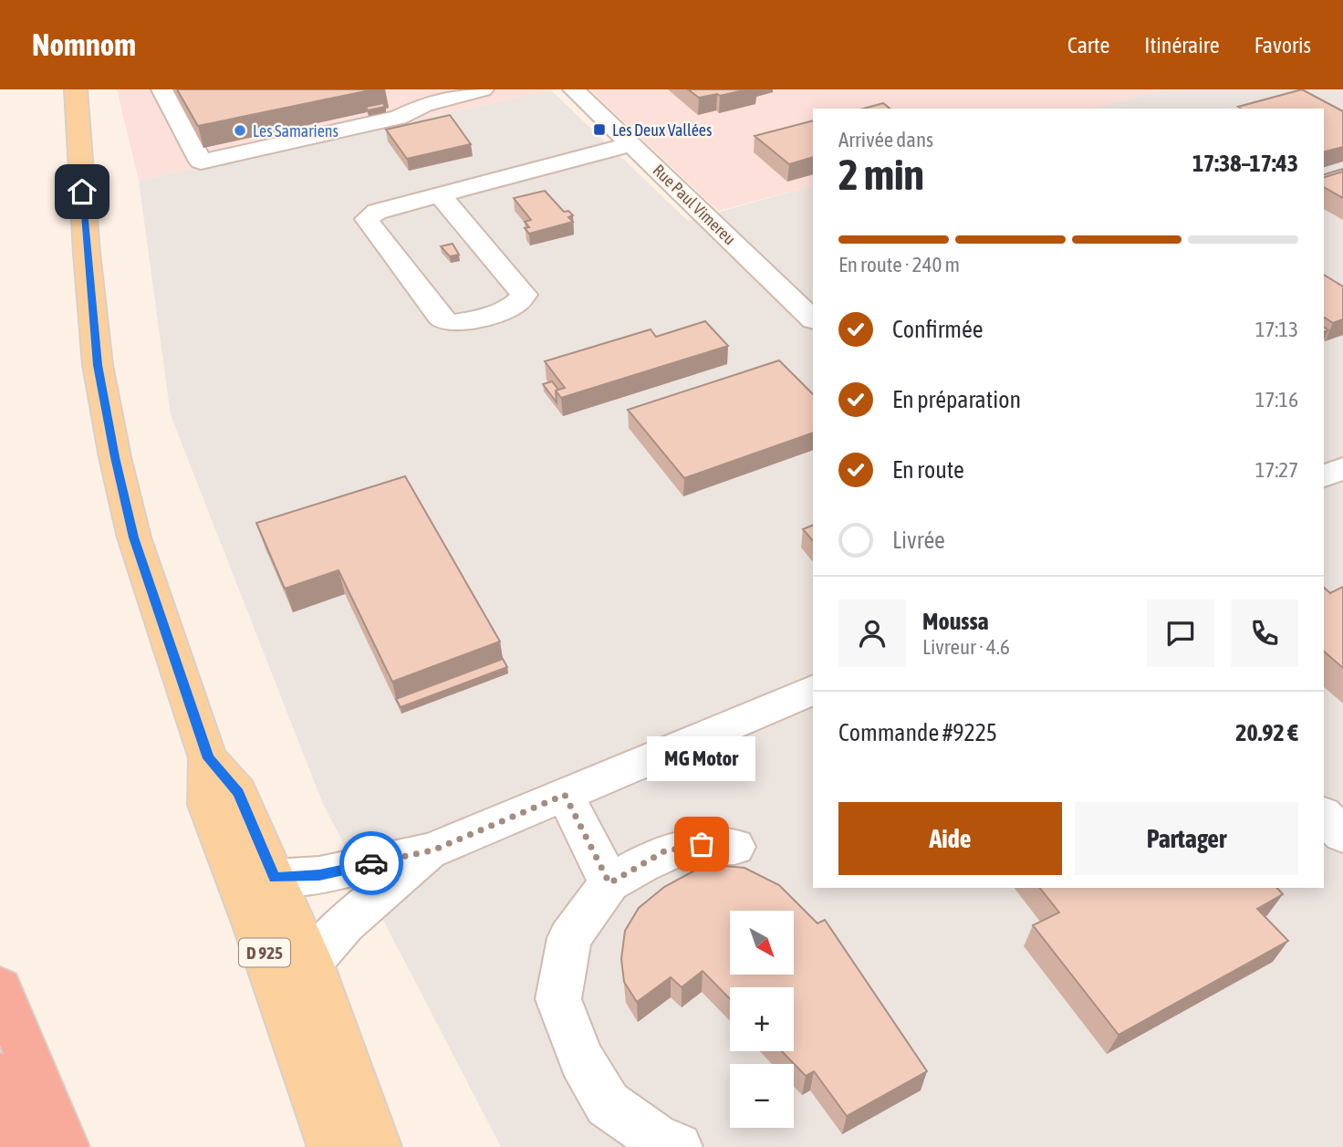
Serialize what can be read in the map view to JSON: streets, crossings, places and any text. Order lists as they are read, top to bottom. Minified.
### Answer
{"streets":{"main road":["D 925"],"street":["Rue Paul Vimereu"]},"places":{"transit":["Les Deux Vallées"],"other":["Les Samariens","MG Motor"]},"north":"bottom right","page":{"header":"Nomnom","nav":["Carte","Itinéraire","Favoris"],"heading":["2 min","Arrivée dans","17:38–17:43"],"panel":["Moussa","Livreur · 4.6","Commande #9225","20.92 €"],"bar":"En route · 240 m","list":[["Confirmée","17:13"],["En préparation","17:16"],["En route","17:27"],"Livrée"],"bubble":"MG Motor","buttons":["Aide","Partager"],"map_buttons":["+","−"]}}
